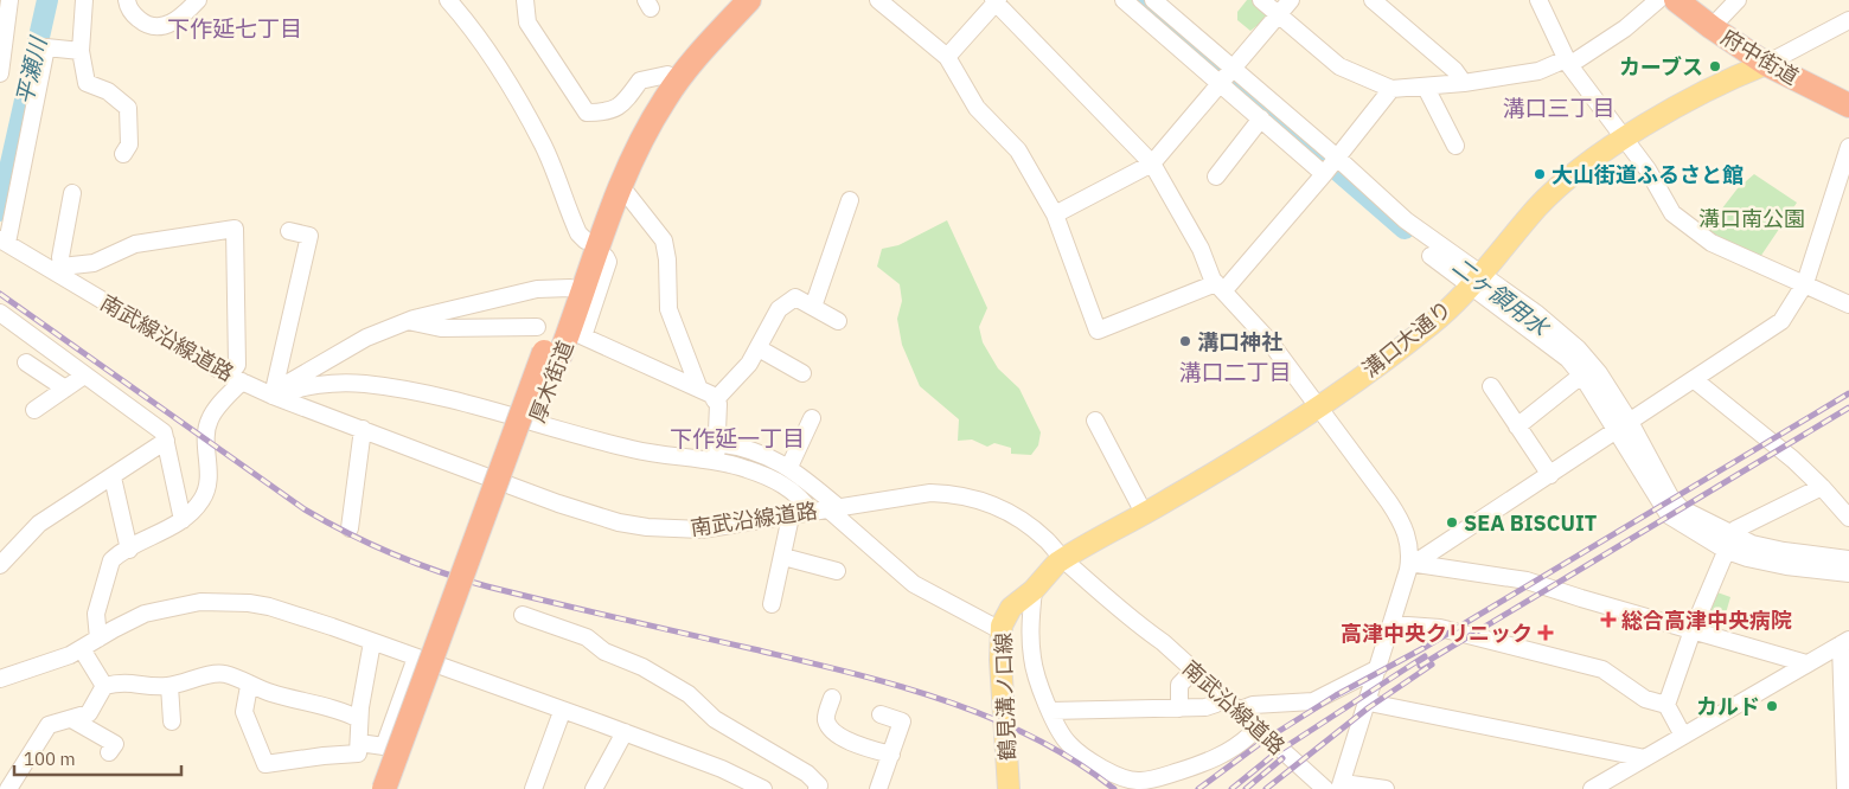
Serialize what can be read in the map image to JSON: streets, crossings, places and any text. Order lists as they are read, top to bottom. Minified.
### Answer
{"streets":{"highway":["府中街道","厚木街道"],"main road":["溝口大通り","鶴見溝ノ口線"],"street":["南武線沿線道路","南武沿線道路"]},"crossings":[["府中街道","溝口大通り"],["南武線沿線道路","南武沿線道路"],["溝口大通り","南武沿線道路"],["溝口大通り","鶴見溝ノ口線"],["南武沿線道路","鶴見溝ノ口線"]],"districts":["下作延七丁目","溝口三丁目","溝口二丁目","下作延一丁目"],"water":["平瀬川","二ヶ領用水"],"parks":["溝口南公園"],"places":{"other":["カーブス","大山街道ふるさと館","溝口神社","SEA BISCUIT","カルド"],"health":["総合高津中央病院","高津中央クリニック"]},"scale_bar":"100 m"}
